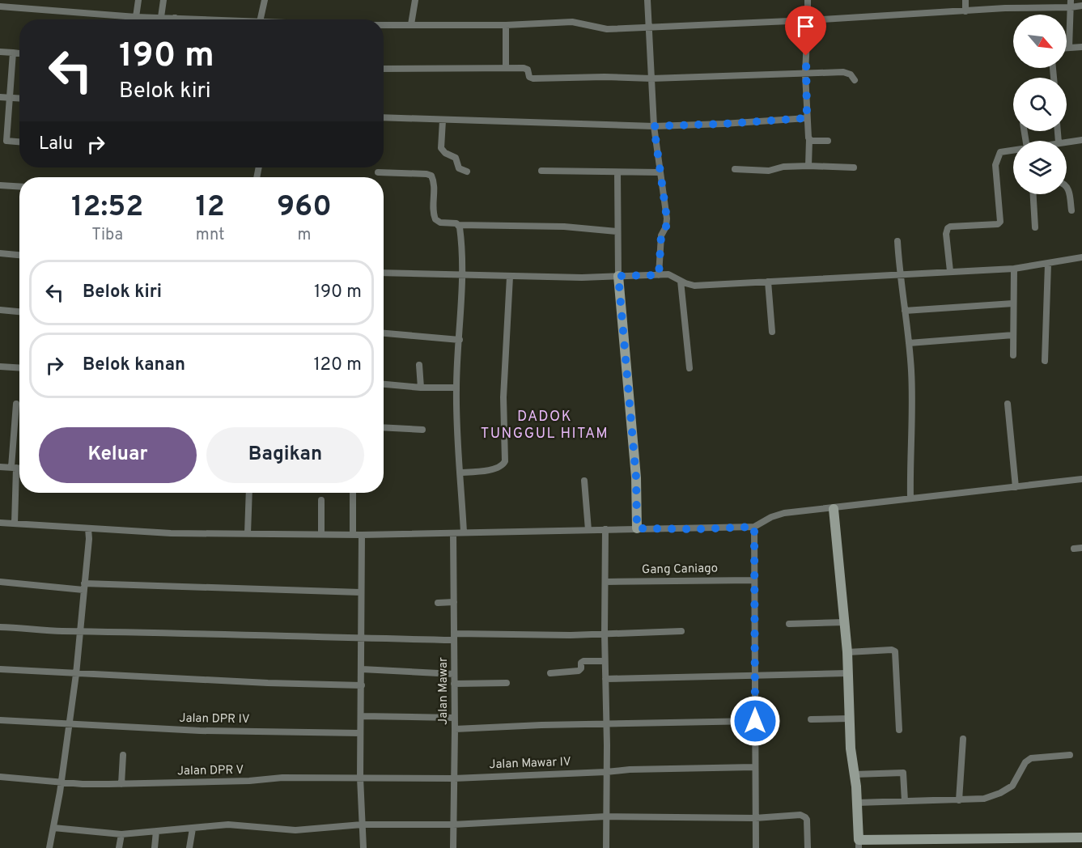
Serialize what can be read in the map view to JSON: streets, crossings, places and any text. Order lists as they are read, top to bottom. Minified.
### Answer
{"streets":{"street":["Gang Caniago","Jalan Mawar","Jalan DPR IV","Jalan Mawar IV","Jalan DPR V"]},"crossings":[["Jalan Mawar","Jalan Mawar IV"],["Jalan Mawar IV","Jalan DPR V"]],"districts":["DADOK TUNGGUL HITAM"],"north":"bottom right","page":{"turn":["190 m","Belok kiri"],"then":"Lalu","eta":["12:52","Tiba","12","mnt","960","m"],"list":[{"name":"Belok kiri","value":"190 m"},{"name":"Belok kanan","value":"120 m"}],"buttons":["Keluar","Bagikan"]}}
